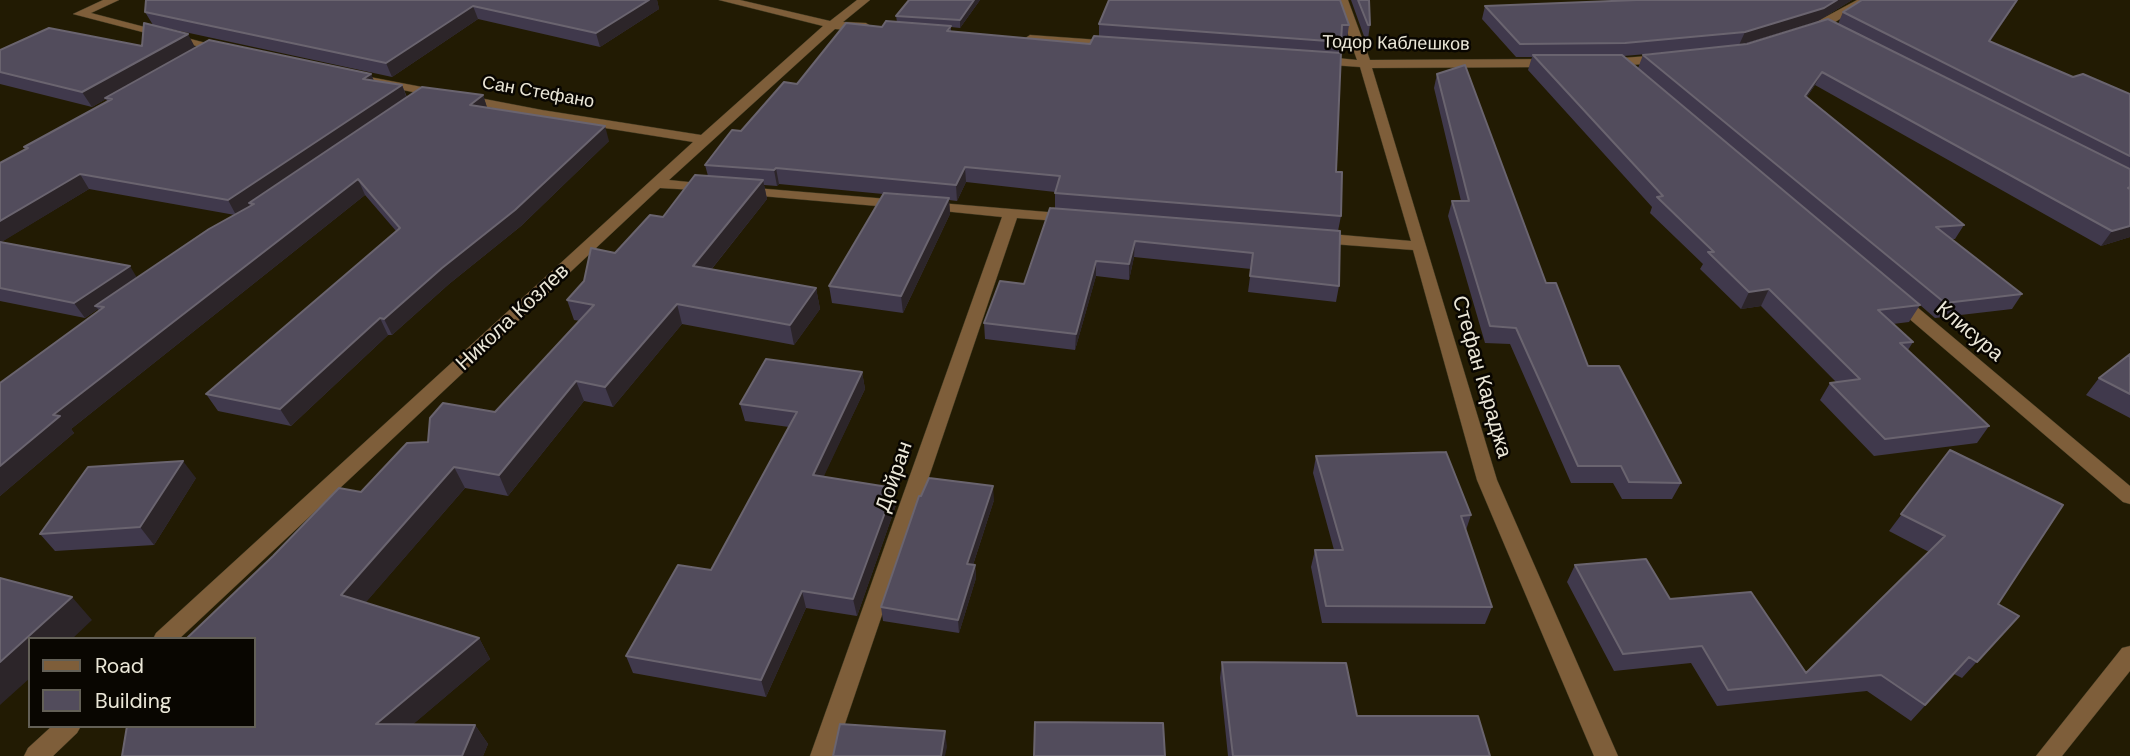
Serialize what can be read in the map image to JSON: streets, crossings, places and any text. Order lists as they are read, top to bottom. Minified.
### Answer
{"streets":{"street":["Тодор Каблешков","Сан Стефано","Никола Козлев","Клисура","Стефан Караджа","Дойран"]},"crossings":[["Тодор Каблешков","Стефан Караджа"],["Сан Стефано","Никола Козлев"]],"legend":["Road","Building"]}
